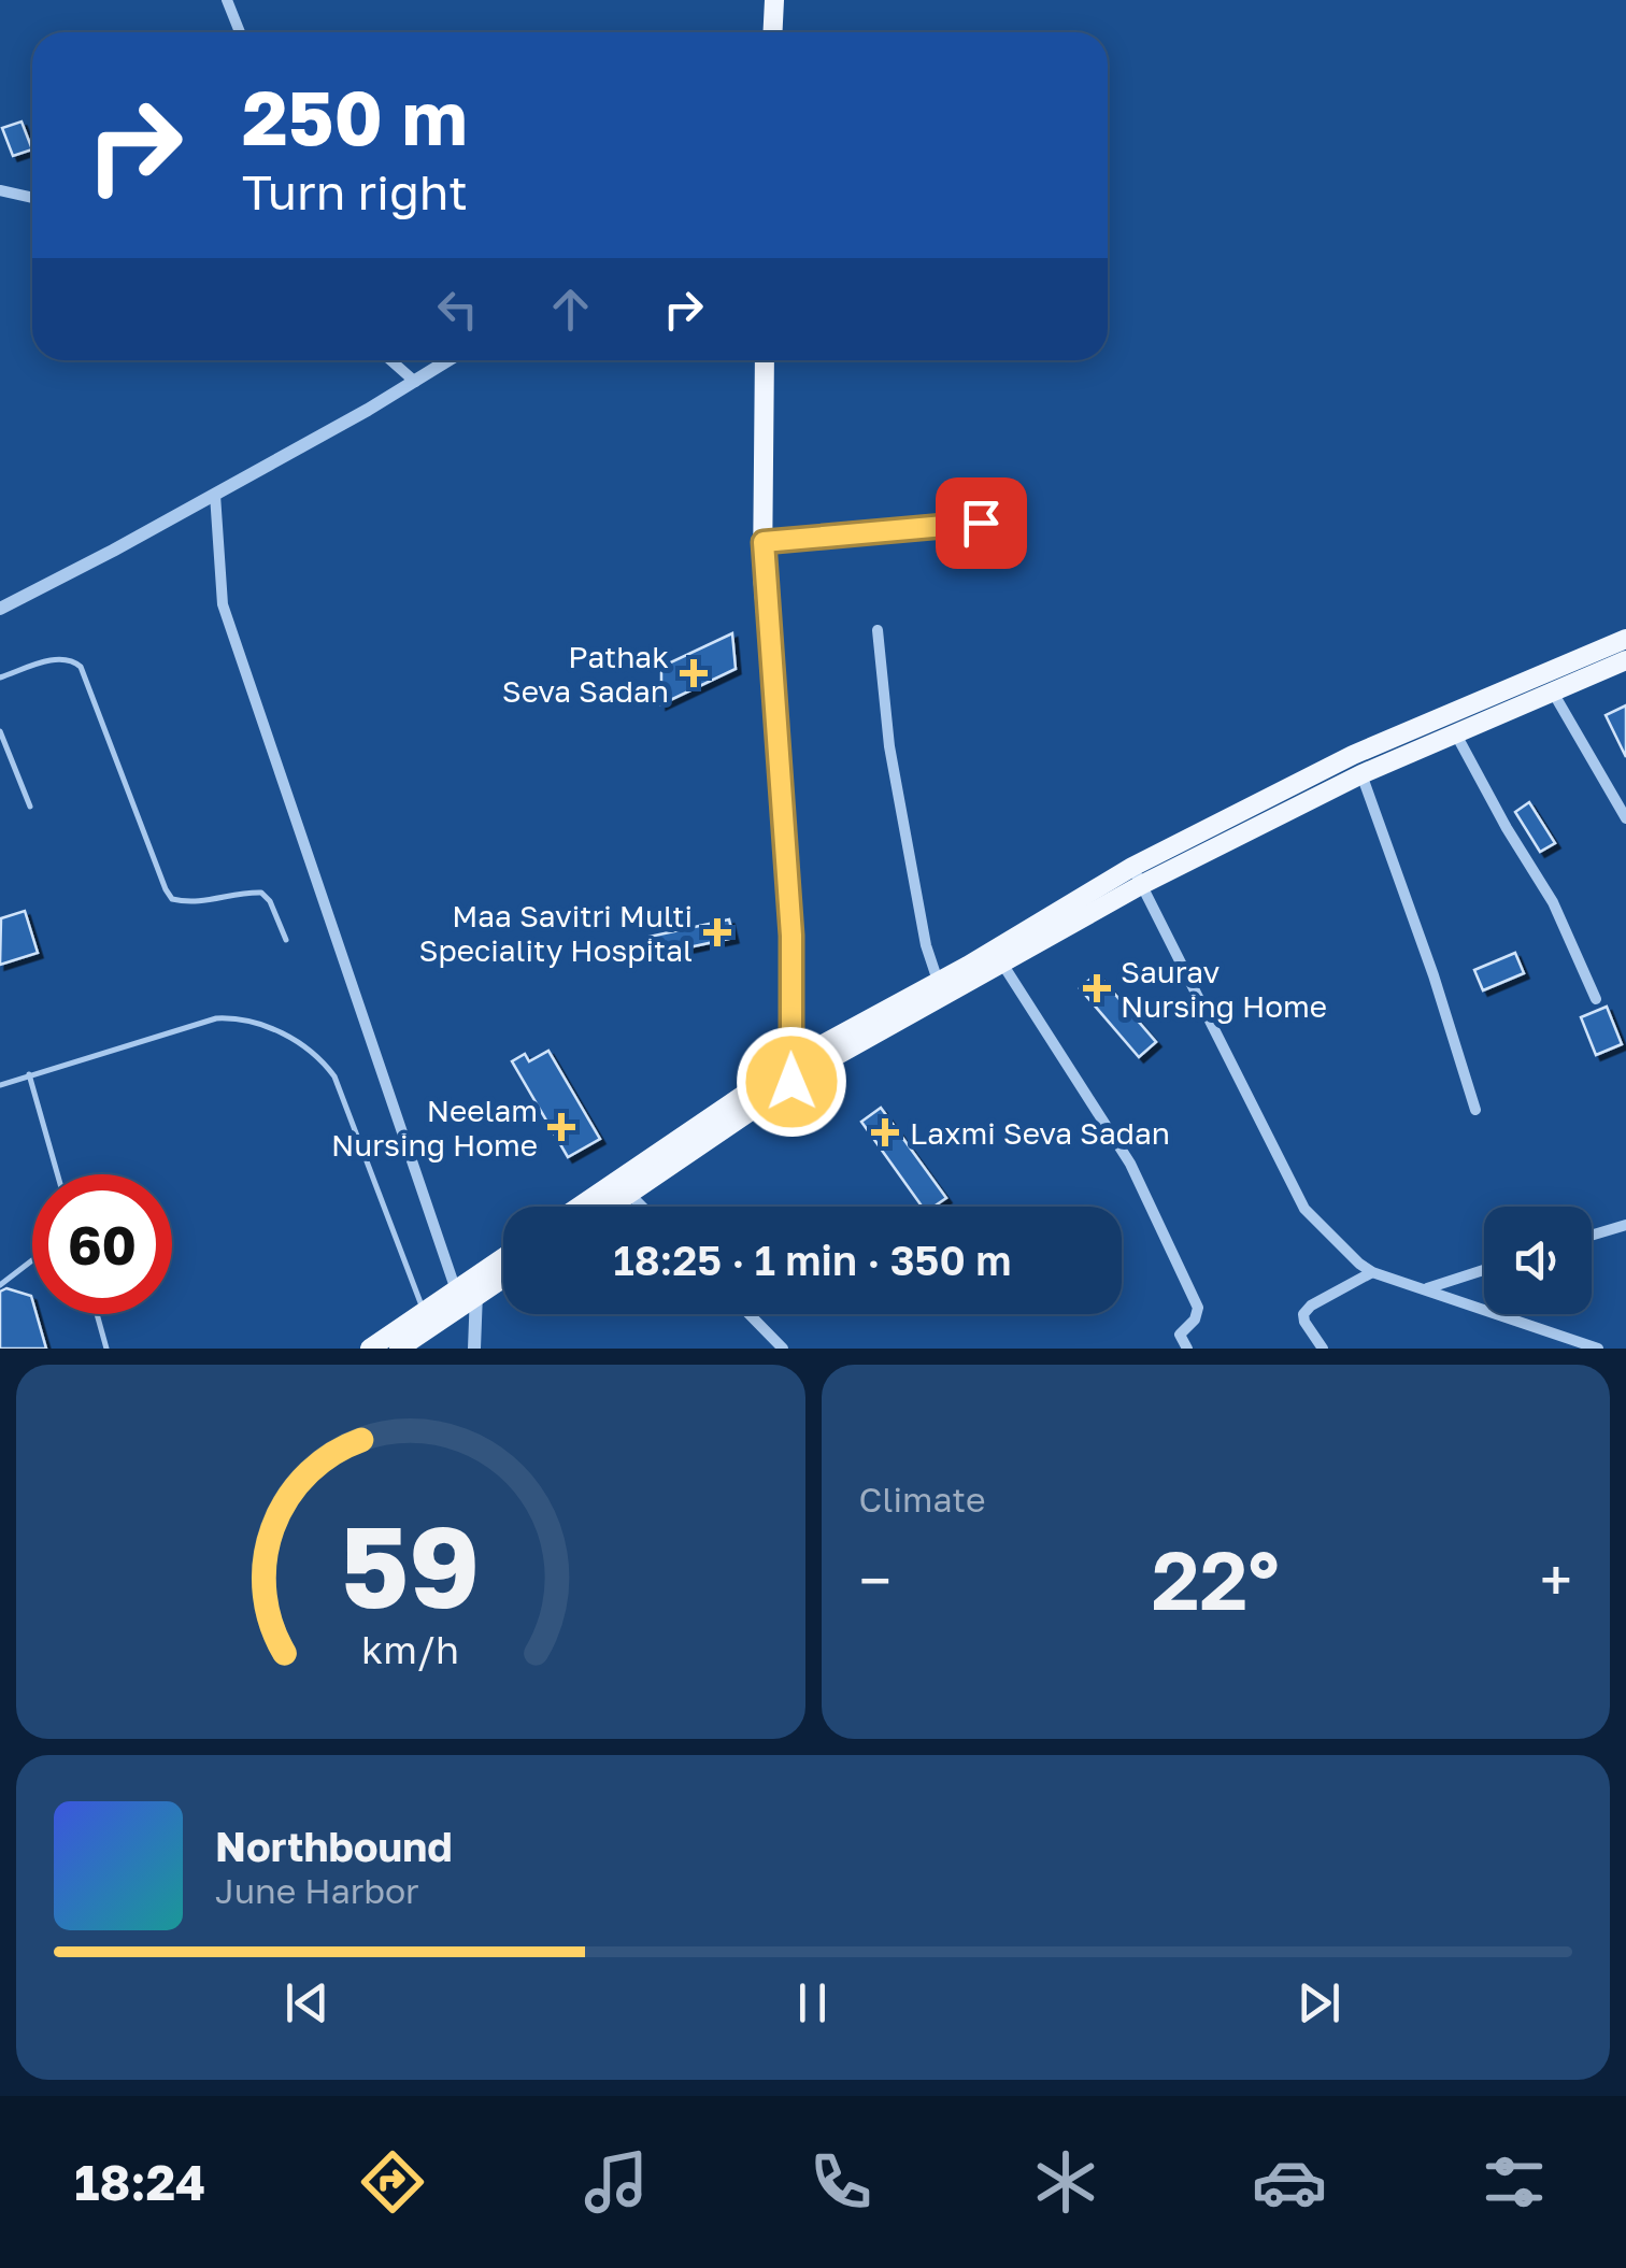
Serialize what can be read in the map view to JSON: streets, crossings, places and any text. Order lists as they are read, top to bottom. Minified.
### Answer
{"places":{"health":["Pathak Seva Sadan","Maa Savitri Multi Speciality Hospital","Saurav Nursing Home","Neelam Nursing Home","Laxmi Seva Sadan"]},"page":{"turn":["250 m","Turn right"],"limit":"60","trip":"18:25 · 1 min · 350 m","tile":"Climate","heat":["−","22°","+"],"song":["Northbound","June Harbor"],"tabs":"18:24","gauge":["59","km/h"]}}
